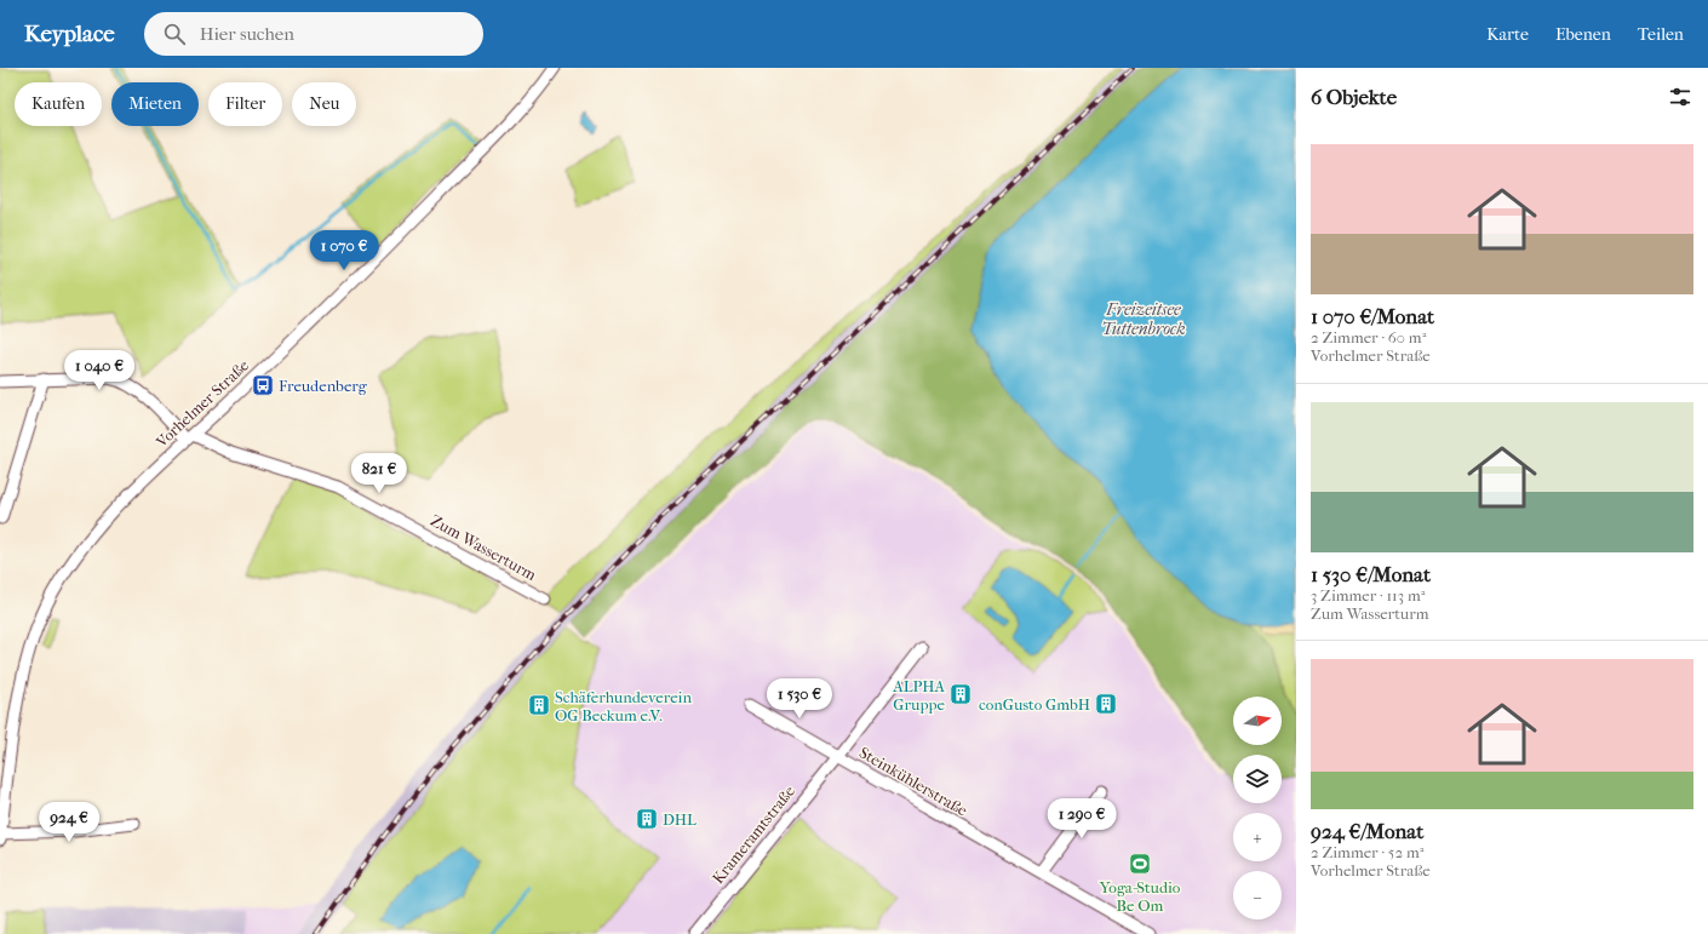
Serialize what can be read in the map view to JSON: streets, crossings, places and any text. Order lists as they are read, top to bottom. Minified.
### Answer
{"streets":{"street":["Vorhelmer Straße","Zum Wasserturm","Steinkühlerstraße","Krameramtstraße"]},"crossings":[["Vorhelmer Straße","Zum Wasserturm"],["Steinkühlerstraße","Krameramtstraße"]],"water":["Freizeitsee Tuttenbrock"],"places":{"bus stop":["Freudenberg"],"building":["ALPHA Gruppe","conGusto GmbH","Schäferhundeverein OG Beckum e.V.","DHL"],"sports":["Yoga-Studio Be Om"]},"north":"right","page":{"header":"Keyplace","search":"Hier suchen","nav":["Karte","Ebenen","Teilen"],"heading":"6 Objekte","chip":["Kaufen","Mieten","Filter","Neu"],"list":[{"name":"1 070 €/Monat","note":"2 Zimmer · 60 m² · Vorhelmer Straße"},{"name":"1 530 €/Monat","note":"3 Zimmer · 113 m² · Zum Wasserturm"},{"name":"924 €/Monat","note":"2 Zimmer · 52 m² · Vorhelmer Straße"}],"price":["1 070 €","1 040 €","821 €","1 530 €","1 290 €","924 €"],"map_buttons":["+","−"]}}
